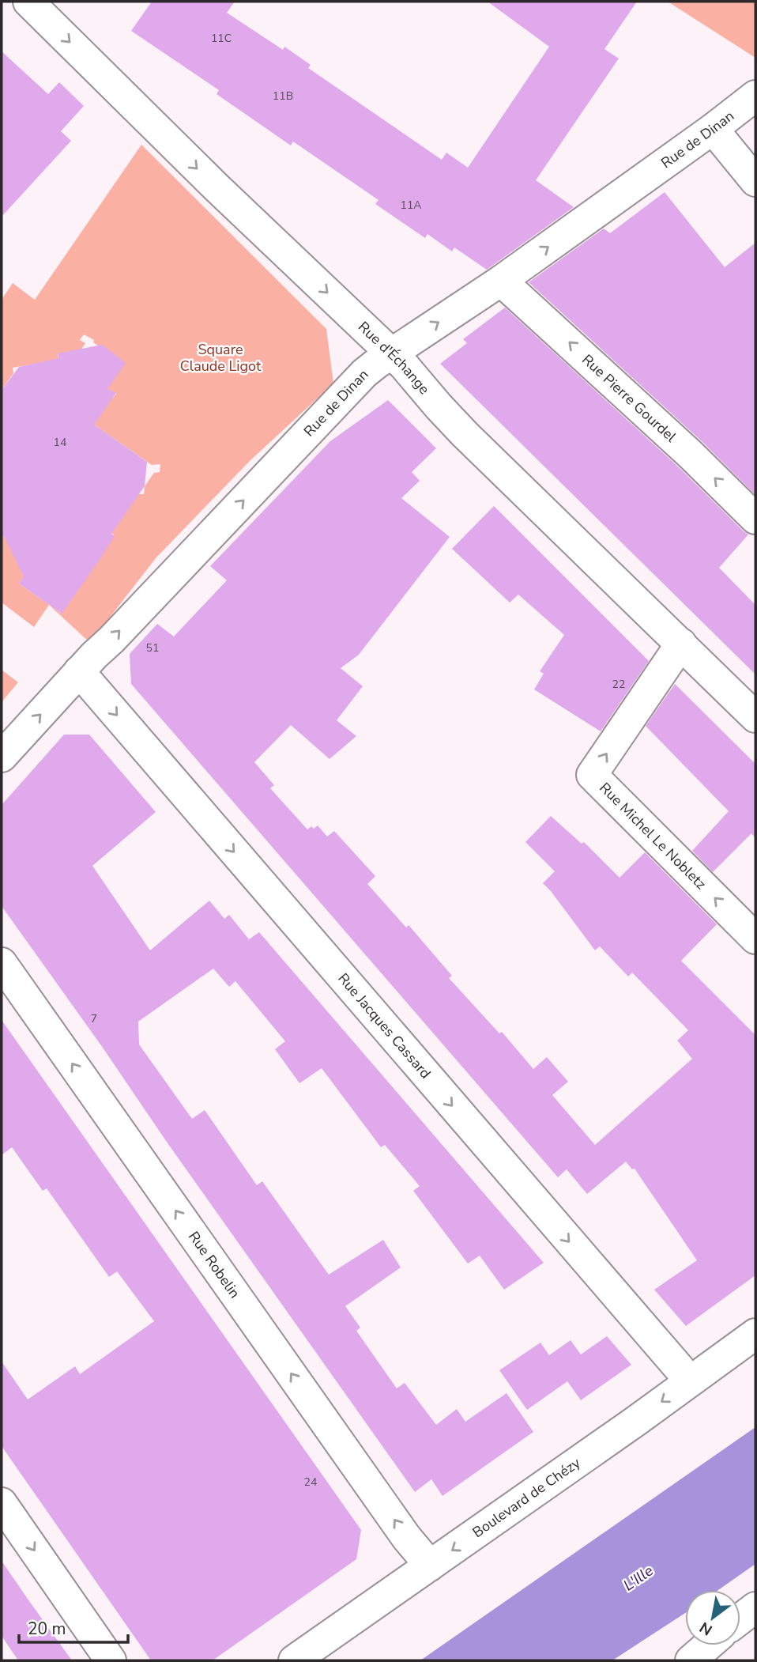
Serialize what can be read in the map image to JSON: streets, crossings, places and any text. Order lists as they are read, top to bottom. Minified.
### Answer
{"streets":{"street":["Rue de Dinan","Rue d'Échange","Rue Pierre Gourdel","Rue Michel Le Nobletz","Rue Jacques Cassard","Rue Robelin","Boulevard de Chézy"]},"crossings":[["Rue de Dinan","Rue d'Échange"],["Rue de Dinan","Rue Pierre Gourdel"],["Rue de Dinan","Rue Jacques Cassard"],["Rue d'Échange","Rue Michel Le Nobletz"],["Rue Jacques Cassard","Boulevard de Chézy"],["Rue Robelin","Boulevard de Chézy"]],"one_way":["Rue de Dinan","Rue d'Échange","Rue Pierre Gourdel","Rue Jacques Cassard","Rue Robelin","Boulevard de Chézy"],"water":["L'Ille"],"parks":["Square Claude Ligot"],"house_numbers":["11C","11B","11A","14","51","22","7","24"],"scale_bar":"20 m","north":"bottom left"}
